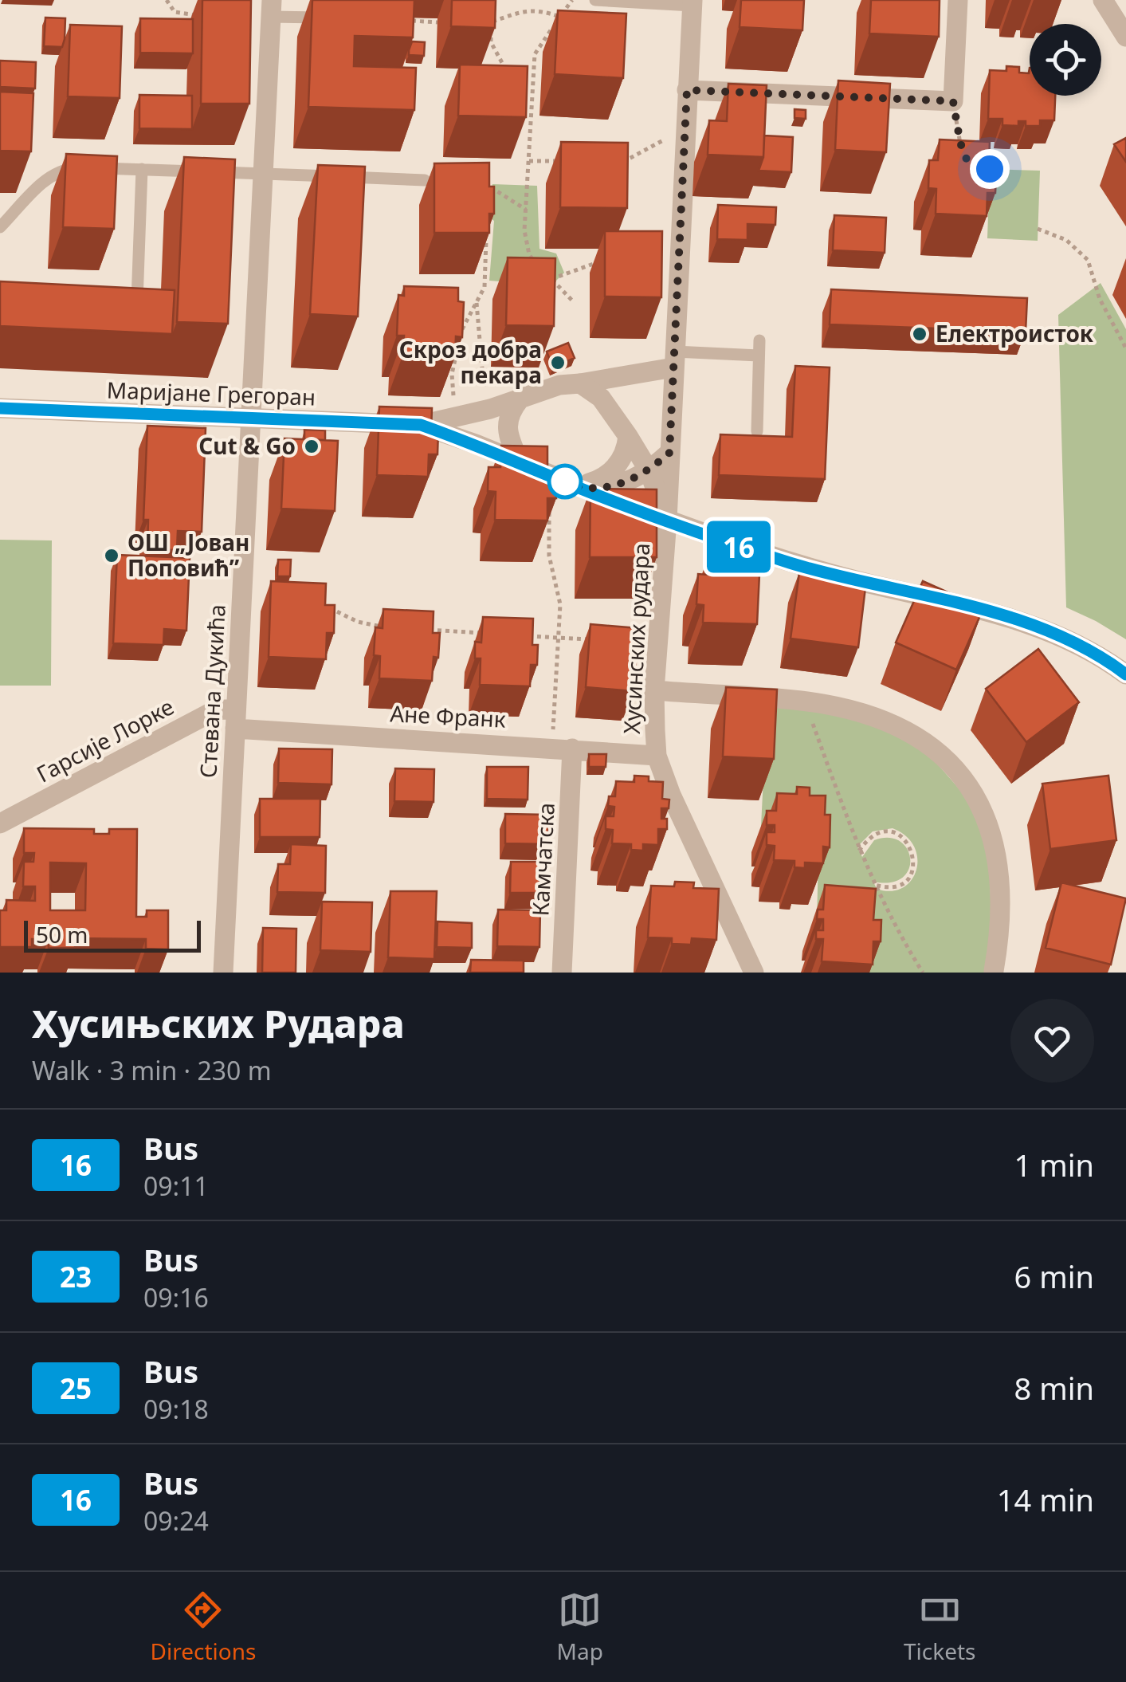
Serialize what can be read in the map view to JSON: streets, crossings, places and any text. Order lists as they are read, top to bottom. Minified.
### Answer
{"streets":{"street":["Маријане Грегоран","Хусинских рудара","Стевана Дукића","Ане Франк","Гарсије Лорке","Камчатска"]},"crossings":[["Маријане Грегоран","Хусинских рудара"],["Маријане Грегоран","Стевана Дукића"],["Хусинских рудара","Ане Франк"],["Стевана Дукића","Ане Франк"],["Стевана Дукића","Гарсије Лорке"],["Ане Франк","Гарсије Лорке"],["Ане Франк","Камчатска"]],"places":["Електроисток","Скроз добра пекара","Cut & Go","ОШ „Јован Поповић”"],"lines":["bus line 16"],"scale_bar":"50 m","page":{"on_map":"16","scale":"50 m","heading":["Хусињских Рудара","Walk · 3 min · 230 m"],"list":[{"mark":"16","name":"Bus","note":"09:11","value":"1 min"},{"mark":"23","name":"Bus","note":"09:16","value":"6 min"},{"mark":"25","name":"Bus","note":"09:18","value":"8 min"},{"mark":"16","name":"Bus","note":"09:24","value":"14 min"}],"tabs":["Directions","Map","Tickets"]}}
